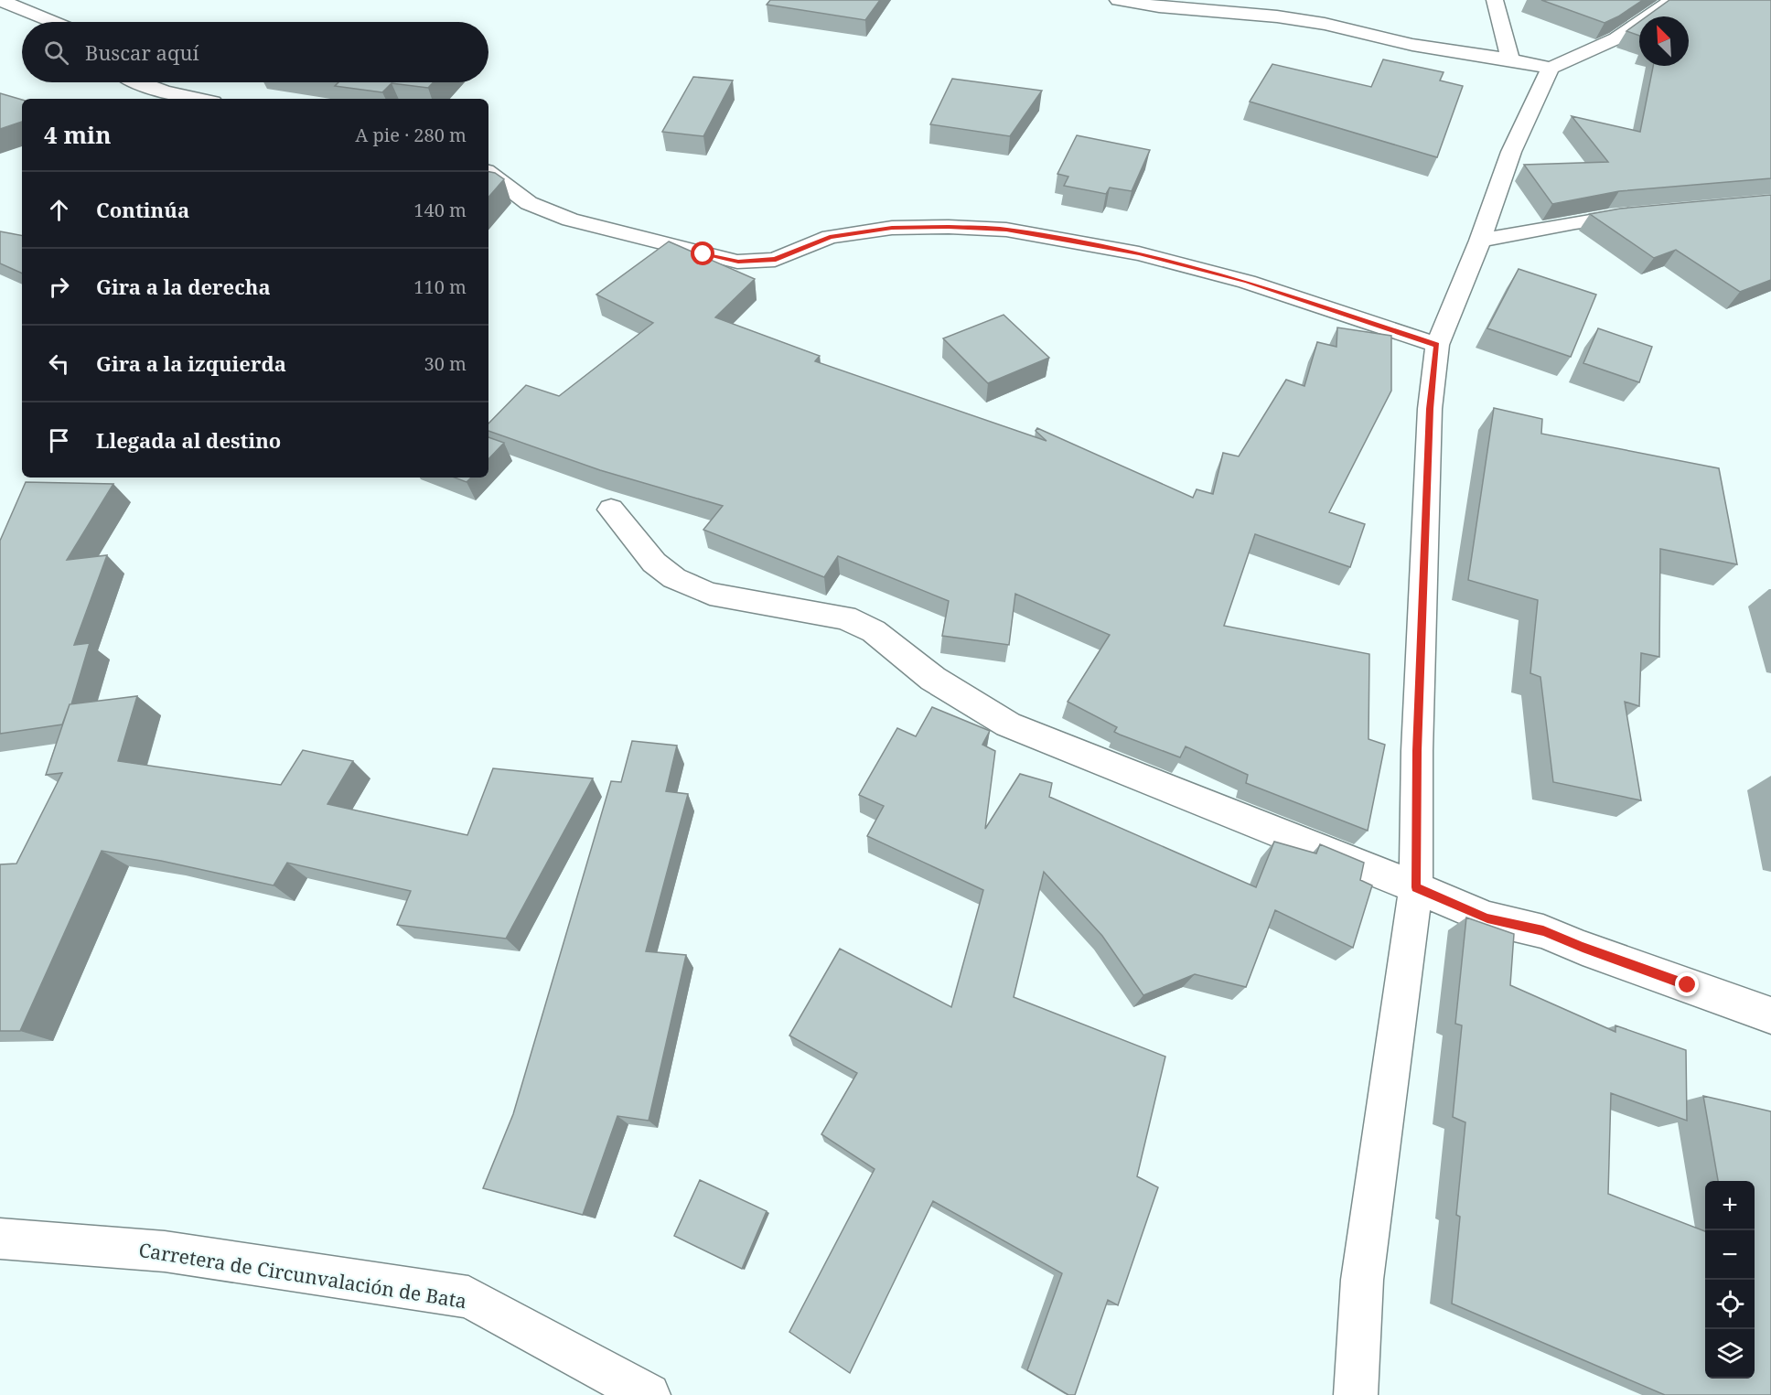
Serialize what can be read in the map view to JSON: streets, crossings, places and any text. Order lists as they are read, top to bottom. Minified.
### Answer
{"streets":{"street":["Carretera de Circunvalación de Bata"]},"north":"top left","page":{"search":"Buscar aquí","heading":["4 min","A pie · 280 m"],"list":[["Continúa","140 m"],["Gira a la derecha","110 m"],["Gira a la izquierda","30 m"],"Llegada al destino"],"map_buttons":["+","−"]}}
